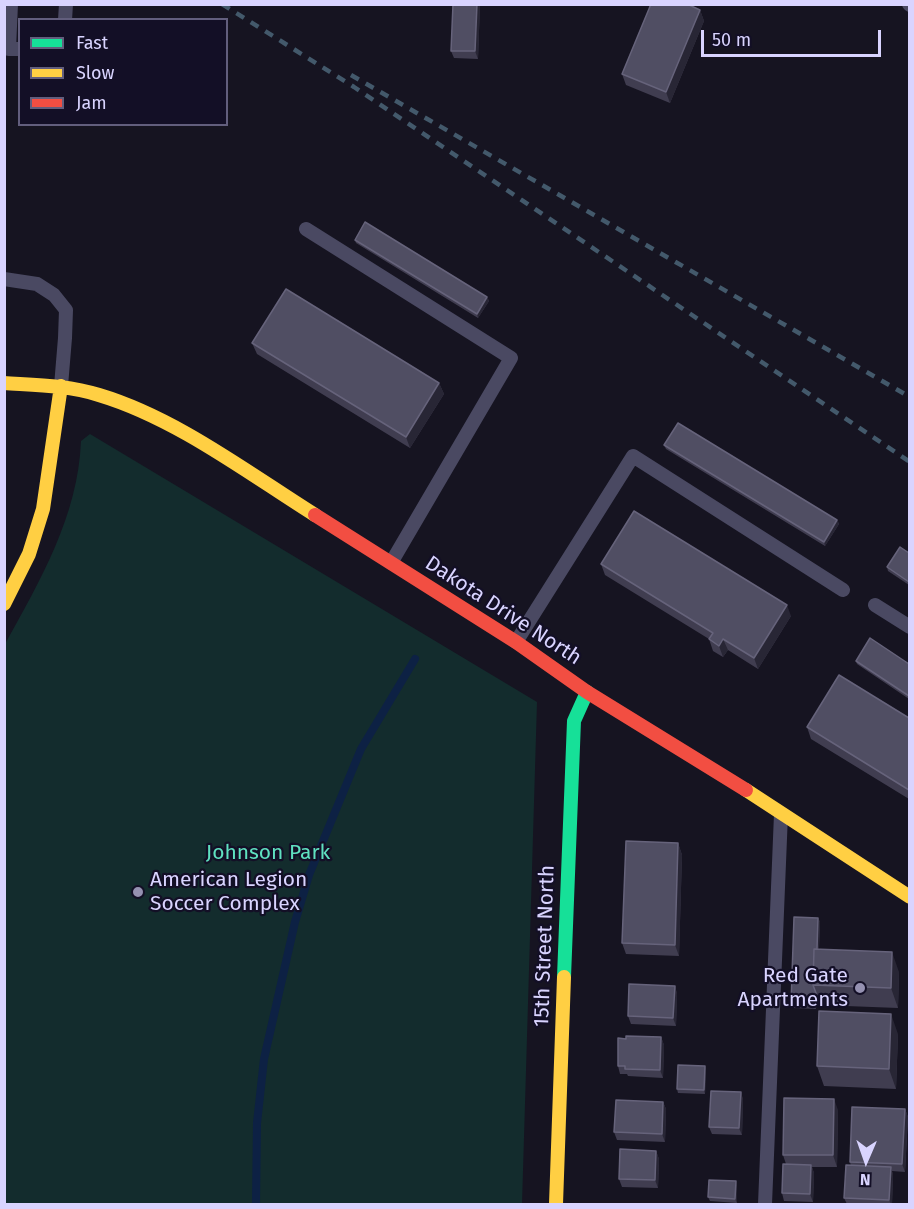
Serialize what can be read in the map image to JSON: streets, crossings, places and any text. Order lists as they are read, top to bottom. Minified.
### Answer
{"streets":{"street":["Dakota Drive North","15th Street North"]},"crossings":[["Dakota Drive North","15th Street North"]],"parks":["Johnson Park"],"places":["American Legion Soccer Complex","Red Gate Apartments"],"legend":["Fast","Slow","Jam"],"scale_bar":"50 m","north":"bottom"}
